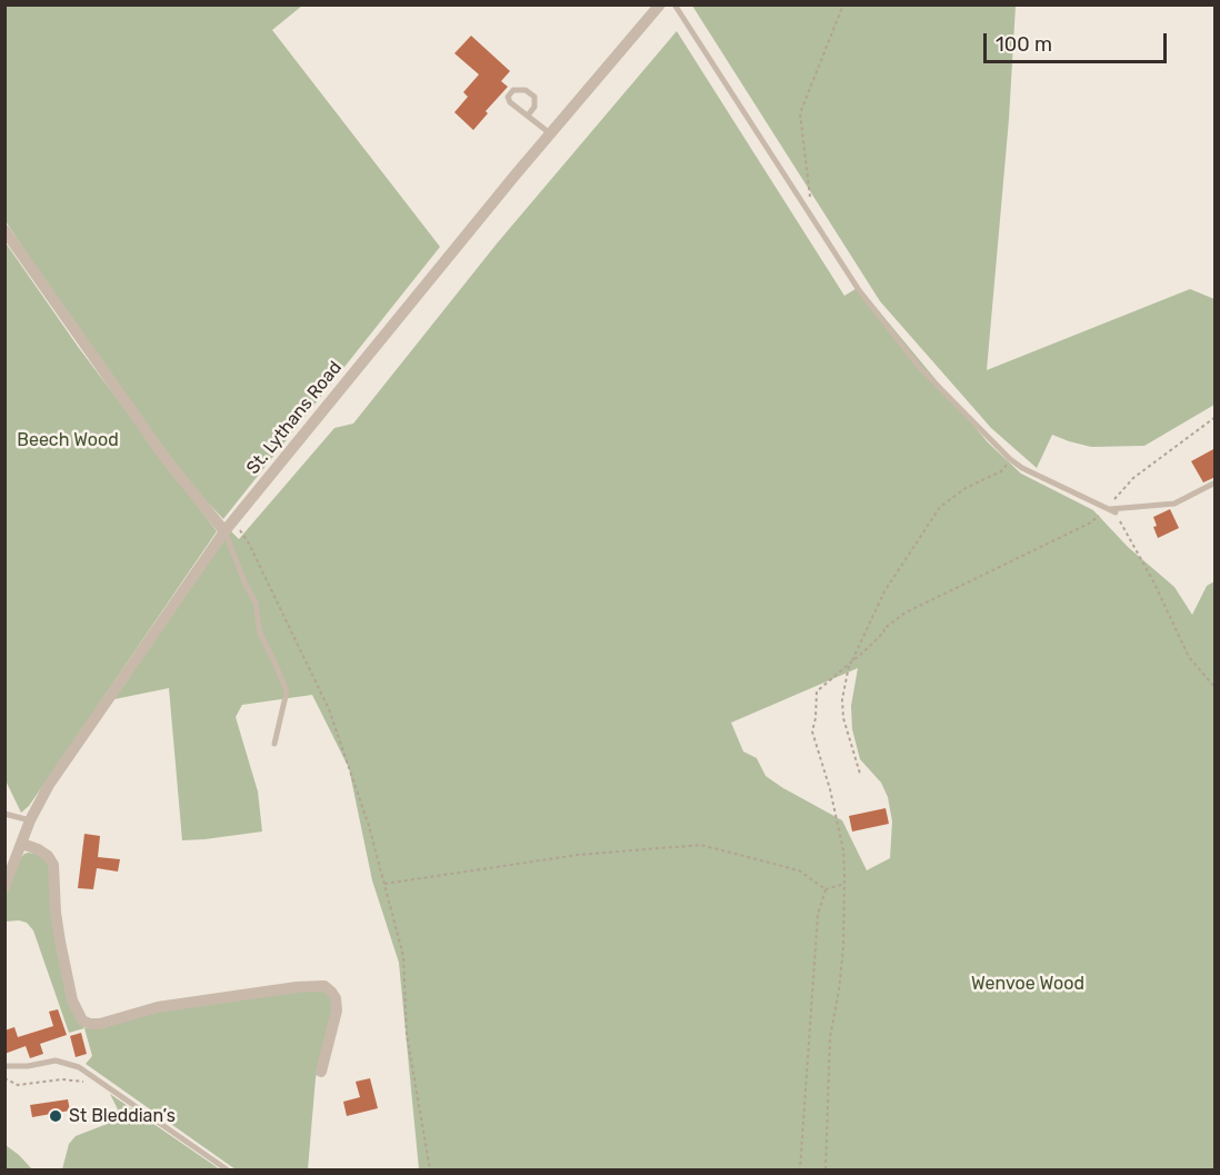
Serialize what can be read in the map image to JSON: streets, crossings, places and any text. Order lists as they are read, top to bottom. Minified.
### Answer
{"streets":{"street":["St. Lythans Road"]},"parks":["Beech Wood","Wenvoe Wood"],"places":["St Bleddian’s"],"scale_bar":"100 m"}
